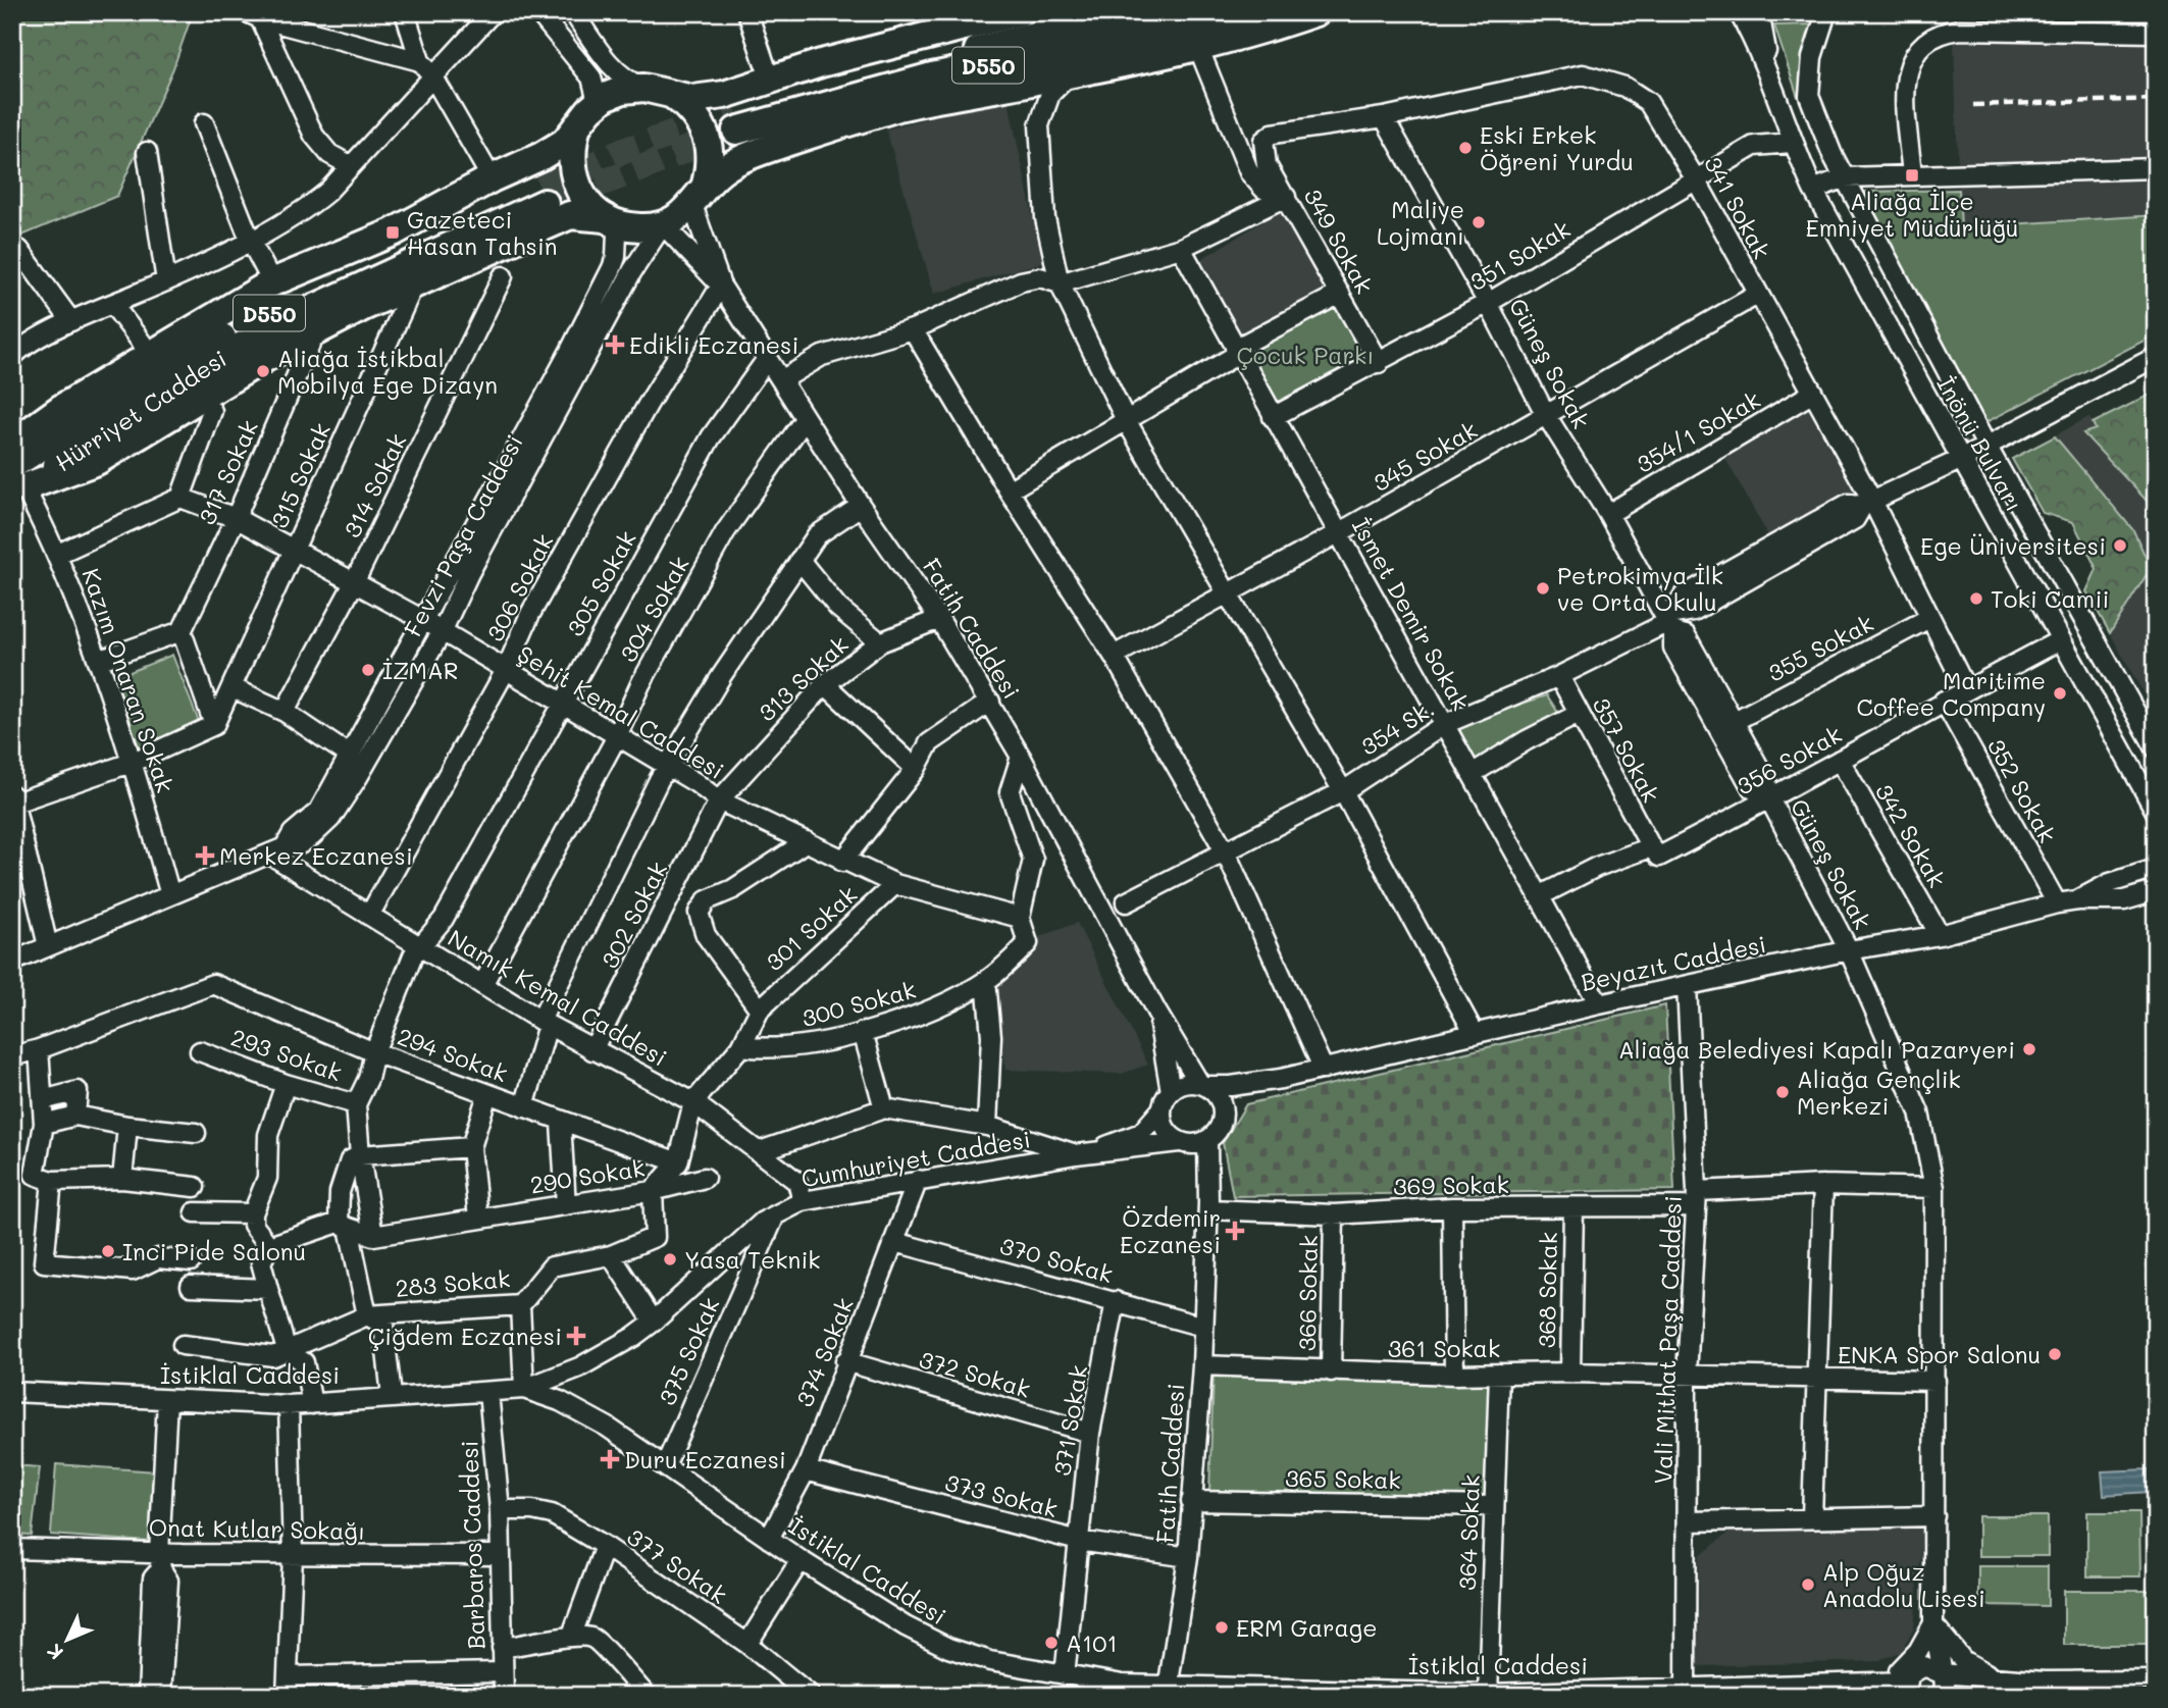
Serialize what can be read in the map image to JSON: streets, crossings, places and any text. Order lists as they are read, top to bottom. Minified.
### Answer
{"streets":{"highway":["D550","Hürriyet Caddesi"],"street":["341 Sokak","349 Sokak","351 Sokak","Güneş Sokak","354/1 Sokak","İnönü Bulvarı","345 Sokak","317 Sokak","315 Sokak","314 Sokak","Fevzi Paşa Caddesi","305 Sokak","306 Sokak","304 Sokak","İsmet Demir Sokak","Fatih Caddesi","355 Sokak","313 Sokak","Kazım Onaran Sokak","Şehit Kemal Caddesi","354 Sk.","357 Sokak","356 Sokak","352 Sokak","342 Sokak","302 Sokak","301 Sokak","Beyazıt Caddesi","Namık Kemal Caddesi","300 Sokak","293 Sokak","294 Sokak","Cumhuriyet Caddesi","290 Sokak","369 Sokak","370 Sokak","283 Sokak","368 Sokak","366 Sokak","Vali Mithat Paşa Caddesi","361 Sokak","375 Sokak","374 Sokak","372 Sokak","İstiklal Caddesi","371 Sokak","365 Sokak","373 Sokak","Onat Kutlar Sokağı","364 Sokak","Barbaros Caddesi","377 Sokak"]},"crossings":[["341 Sokak","349 Sokak"],["341 Sokak","351 Sokak"],["341 Sokak","Güneş Sokak"],["341 Sokak","354/1 Sokak"],["341 Sokak","345 Sokak"],["341 Sokak","355 Sokak"],["341 Sokak","354 Sk."],["341 Sokak","356 Sokak"],["349 Sokak","351 Sokak"],["351 Sokak","Güneş Sokak"],["351 Sokak","İnönü Bulvarı"],["351 Sokak","İsmet Demir Sokak"],["Güneş Sokak","354/1 Sokak"],["Güneş Sokak","345 Sokak"],["Güneş Sokak","355 Sokak"],["Güneş Sokak","354 Sk."],["Güneş Sokak","356 Sokak"],["Güneş Sokak","Beyazıt Caddesi"],["Güneş Sokak","369 Sokak"],["Güneş Sokak","İstiklal Caddesi"],["Hürriyet Caddesi","Kazım Onaran Sokak"],["İnönü Bulvarı","354 Sk."],["İnönü Bulvarı","356 Sokak"],["345 Sokak","İsmet Demir Sokak"],["317 Sokak","Şehit Kemal Caddesi"],["315 Sokak","Şehit Kemal Caddesi"],["314 Sokak","Şehit Kemal Caddesi"],["Fevzi Paşa Caddesi","Fatih Caddesi"],["Fevzi Paşa Caddesi","Kazım Onaran Sokak"],["Fevzi Paşa Caddesi","Şehit Kemal Caddesi"],["Fevzi Paşa Caddesi","Namık Kemal Caddesi"],["305 Sokak","Fatih Caddesi"],["305 Sokak","Şehit Kemal Caddesi"],["305 Sokak","Namık Kemal Caddesi"],["306 Sokak","Fatih Caddesi"],["306 Sokak","Şehit Kemal Caddesi"],["306 Sokak","Namık Kemal Caddesi"],["304 Sokak","Fatih Caddesi"],["304 Sokak","Şehit Kemal Caddesi"],["304 Sokak","Namık Kemal Caddesi"],["İsmet Demir Sokak","354 Sk."],["İsmet Demir Sokak","356 Sokak"],["İsmet Demir Sokak","Beyazıt Caddesi"],["Fatih Caddesi","313 Sokak"],["Fatih Caddesi","Cumhuriyet Caddesi"],["Fatih Caddesi","369 Sokak"],["Fatih Caddesi","370 Sokak"],["Fatih Caddesi","361 Sokak"],["Fatih Caddesi","İstiklal Caddesi"],["Fatih Caddesi","365 Sokak"],["Fatih Caddesi","373 Sokak"],["313 Sokak","Şehit Kemal Caddesi"],["313 Sokak","302 Sokak"],["Şehit Kemal Caddesi","302 Sokak"],["Şehit Kemal Caddesi","301 Sokak"],["Şehit Kemal Caddesi","300 Sokak"],["354 Sk.","357 Sokak"],["357 Sokak","356 Sokak"],["356 Sokak","352 Sokak"],["356 Sokak","342 Sokak"],["352 Sokak","Beyazıt Caddesi"],["342 Sokak","Beyazıt Caddesi"],["302 Sokak","Namık Kemal Caddesi"],["Beyazıt Caddesi","Vali Mithat Paşa Caddesi"],["Namık Kemal Caddesi","Cumhuriyet Caddesi"],["Cumhuriyet Caddesi","375 Sokak"],["Cumhuriyet Caddesi","374 Sokak"],["Cumhuriyet Caddesi","İstiklal Caddesi"],["290 Sokak","283 Sokak"],["369 Sokak","368 Sokak"],["369 Sokak","366 Sokak"],["369 Sokak","Vali Mithat Paşa Caddesi"],["370 Sokak","374 Sokak"],["370 Sokak","371 Sokak"],["368 Sokak","361 Sokak"],["366 Sokak","361 Sokak"],["Vali Mithat Paşa Caddesi","361 Sokak"],["Vali Mithat Paşa Caddesi","İstiklal Caddesi"],["361 Sokak","364 Sokak"],["375 Sokak","İstiklal Caddesi"],["374 Sokak","372 Sokak"],["374 Sokak","İstiklal Caddesi"],["374 Sokak","373 Sokak"],["372 Sokak","371 Sokak"],["İstiklal Caddesi","371 Sokak"],["İstiklal Caddesi","364 Sokak"],["İstiklal Caddesi","Barbaros Caddesi"],["371 Sokak","373 Sokak"],["365 Sokak","364 Sokak"],["Onat Kutlar Sokağı","Barbaros Caddesi"],["Barbaros Caddesi","377 Sokak"]],"parks":["Çocuk Parkı"],"places":{"other":["Eski Erkek Öğreni Yurdu","Maliye Lojmanı","Aliağa İstikbal Mobilya Ege Dizayn","Ege Üniversitesi","Petrokimya İlk ve Orta Okulu","Toki Camii","İZMAR","Maritime Coffee Company","Aliağa Belediyesi Kapalı Pazaryeri","Aliağa Gençlik Merkezi","Inci Pide Salonu","Yasa Teknik","ENKA Spor Salonu","Alp Oğuz Anadolu Lisesi","ERM Garage","A101"],"transit":["Aliağa İlçe Emniyet Müdürlüğü","Gazeteci Hasan Tahsin"],"health":["Edikli Eczanesi","Merkez Eczanesi","Özdemir Eczanesi","Çiğdem Eczanesi","Duru Eczanesi"]},"north":"bottom left"}
